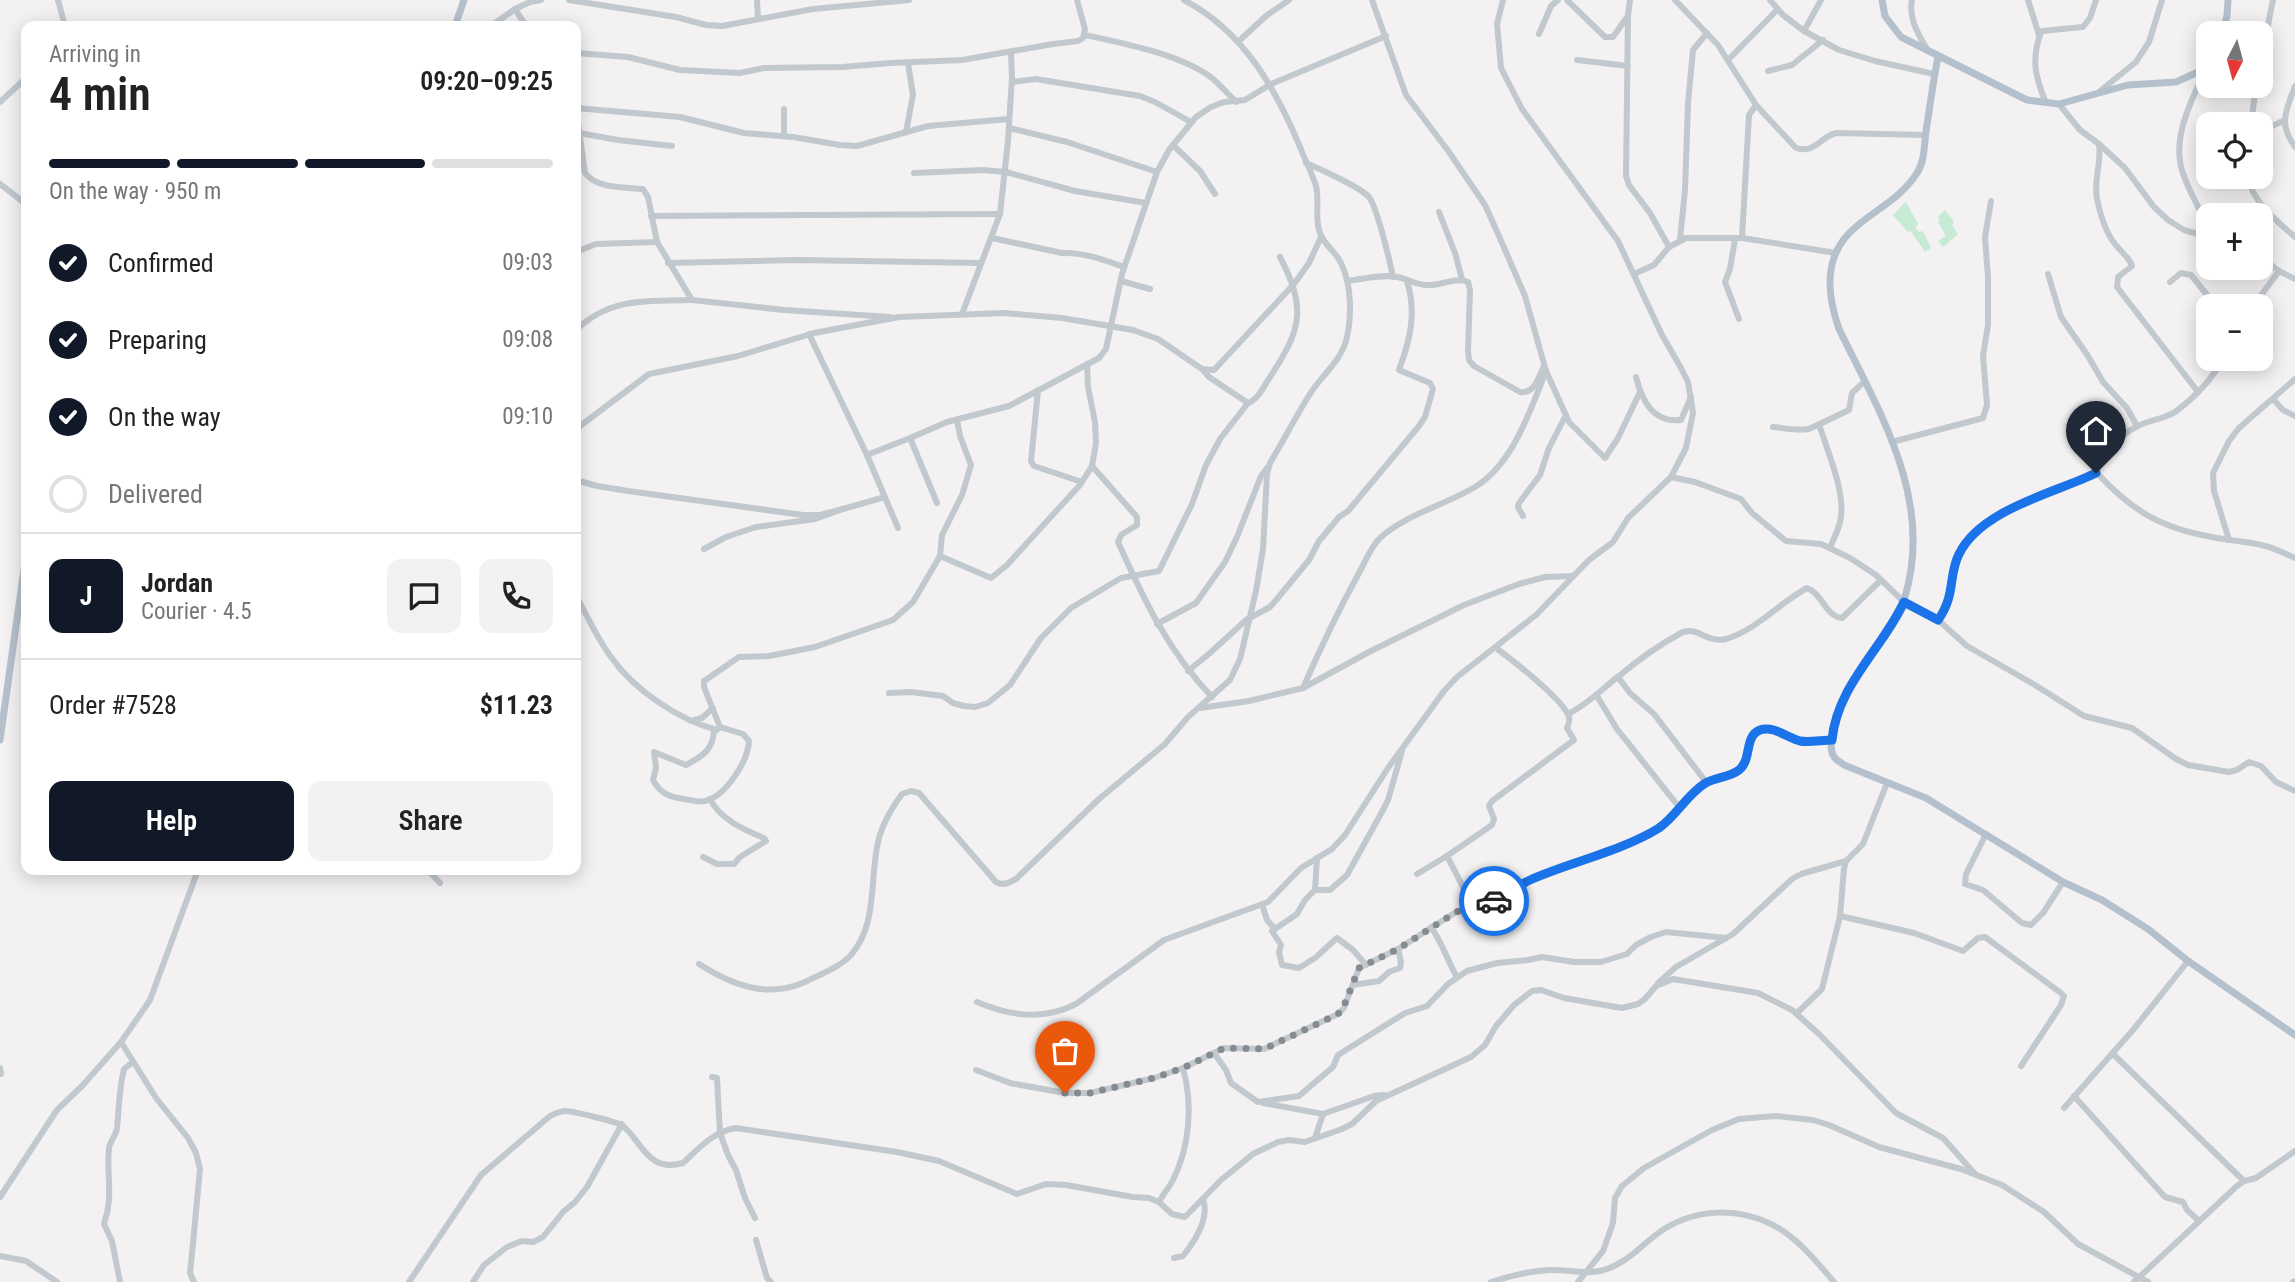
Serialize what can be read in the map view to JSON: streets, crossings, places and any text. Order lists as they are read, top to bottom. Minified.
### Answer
{"north":"bottom","page":{"map_buttons":["+","−"],"heading":["4 min","Arriving in","09:20–09:25"],"panel":["Jordan","Courier · 4.5","Order #7528","$11.23"],"bar":"On the way · 950 m","list":[["Confirmed","09:03"],["Preparing","09:08"],["On the way","09:10"],"Delivered"],"round":"J","buttons":["Help","Share"]}}
